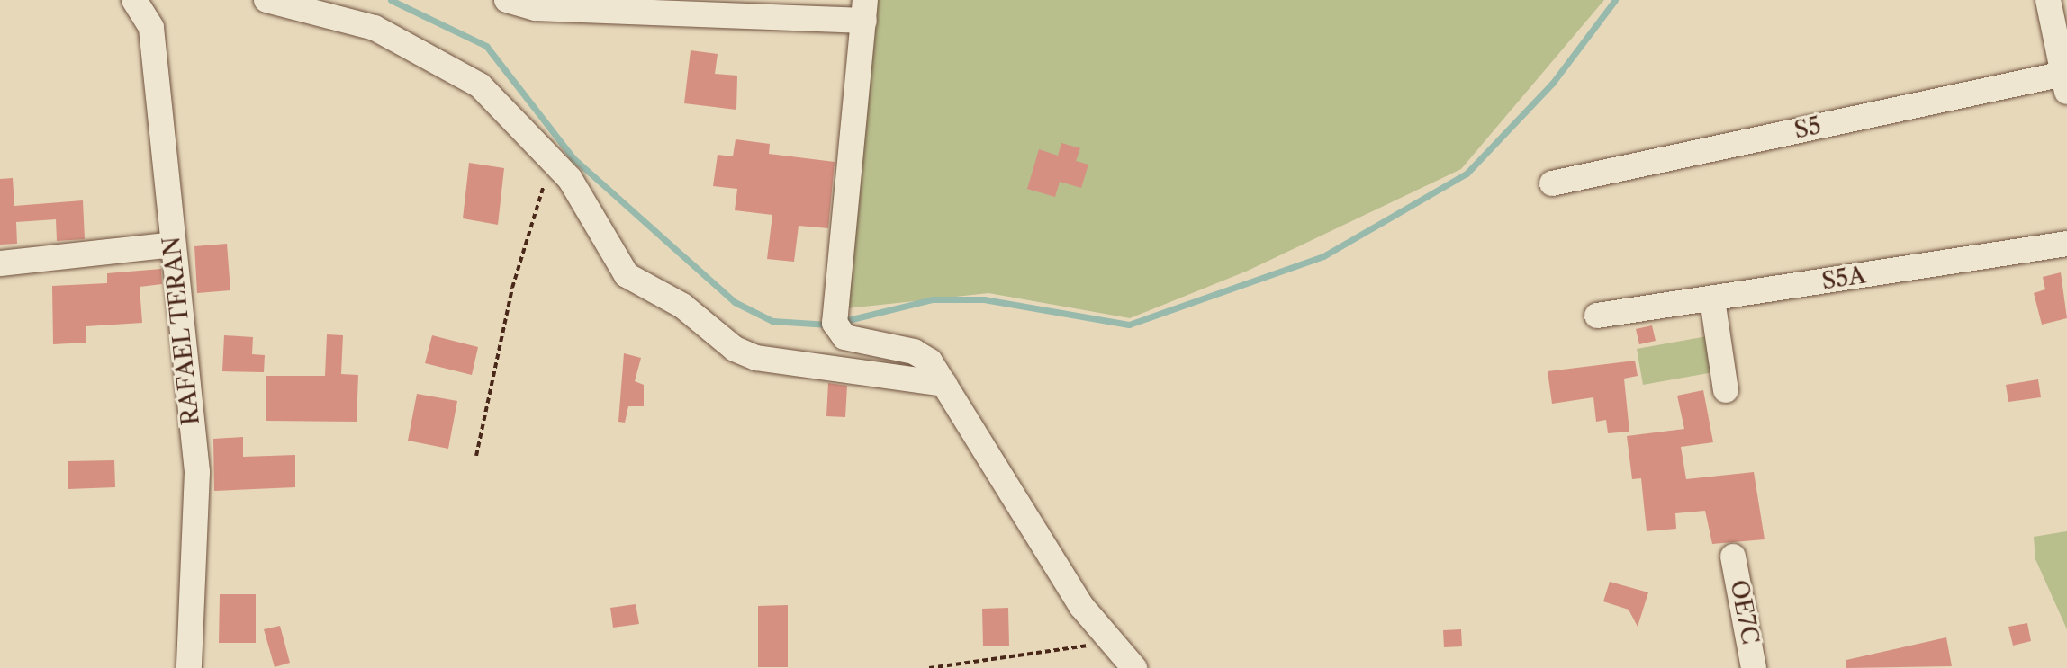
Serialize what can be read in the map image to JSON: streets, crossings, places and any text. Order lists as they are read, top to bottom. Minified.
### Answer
{"streets":{"street":["S5","S5A","RAFAEL TERAN","OE7C"]}}
